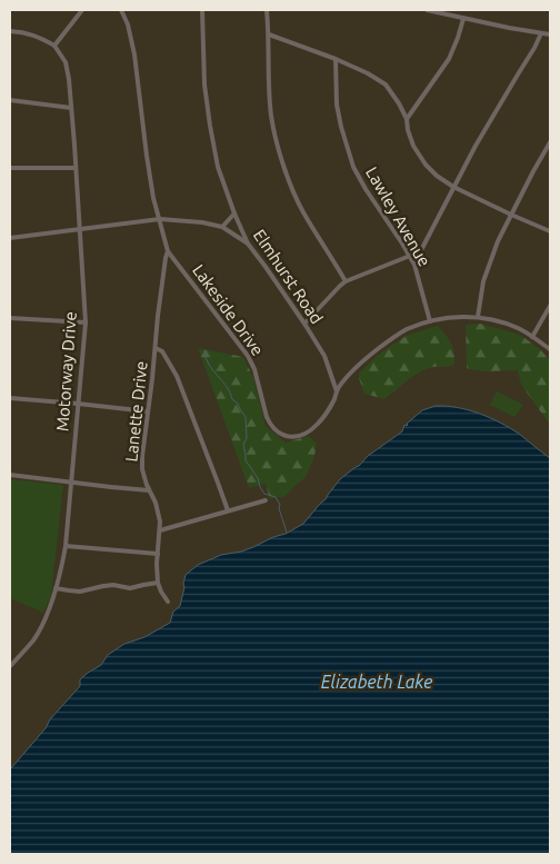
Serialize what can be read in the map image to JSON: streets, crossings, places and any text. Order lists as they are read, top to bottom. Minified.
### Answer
{"streets":{"street":["Lawley Avenue","Elmhurst Road","Lakeside Drive","Motorway Drive","Lanette Drive"]},"crossings":[["Lawley Avenue","Lakeside Drive"],["Elmhurst Road","Lakeside Drive"],["Lakeside Drive","Lanette Drive"]],"water":["Elizabeth Lake"]}
